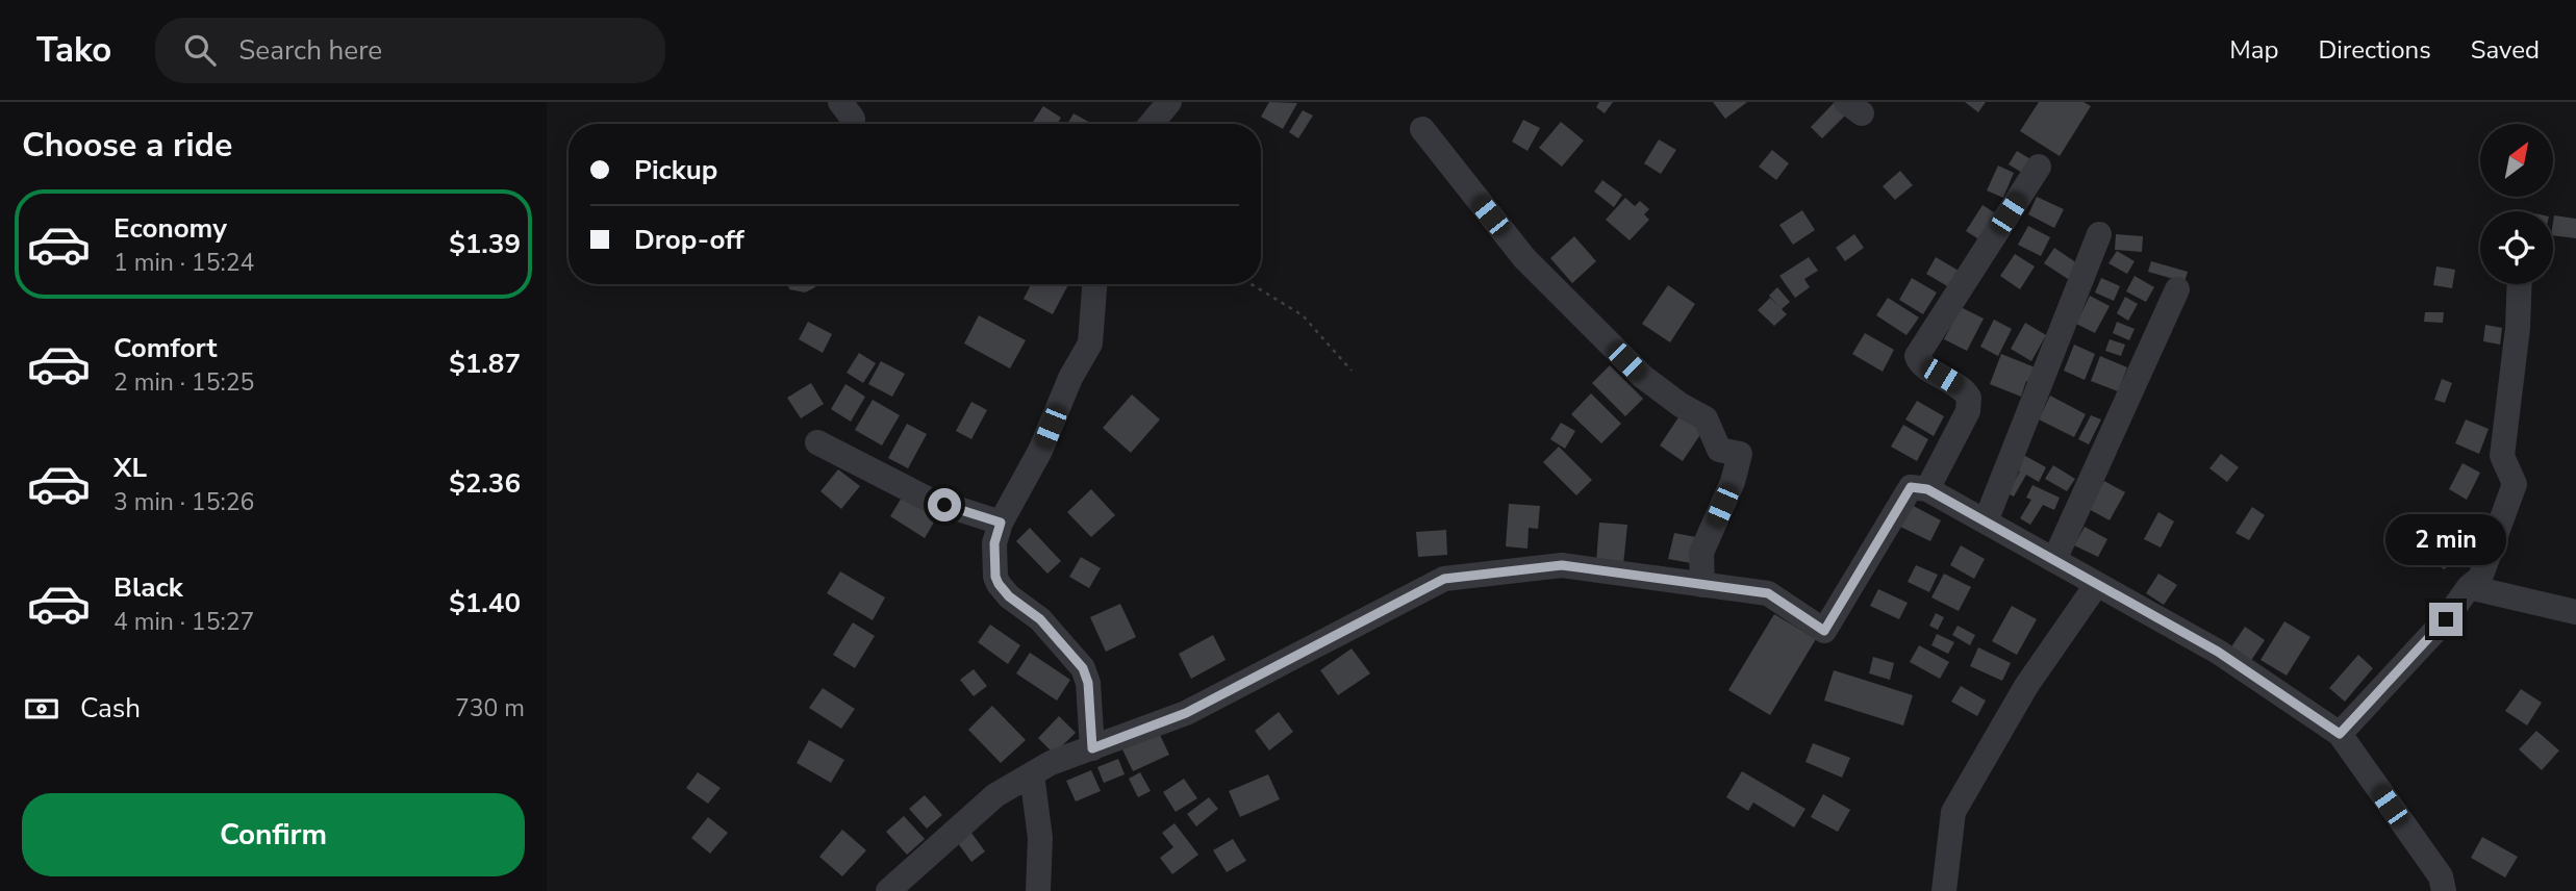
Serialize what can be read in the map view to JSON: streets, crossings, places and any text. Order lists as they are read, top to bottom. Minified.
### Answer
{"north":"top right","page":{"header":"Tako","search":"Search here","nav":["Map","Directions","Saved"],"heading":"Choose a ride","banner":["Pickup","Drop-off"],"list":[{"name":"Economy","note":"1 min · 15:24","value":"$1.39"},{"name":"Comfort","note":"2 min · 15:25","value":"$1.87"},{"name":"XL","note":"3 min · 15:26","value":"$2.36"},{"name":"Black","note":"4 min · 15:27","value":"$1.40"}],"bubble":"2 min","pay":["Cash","730 m"],"buttons":"Confirm"}}
